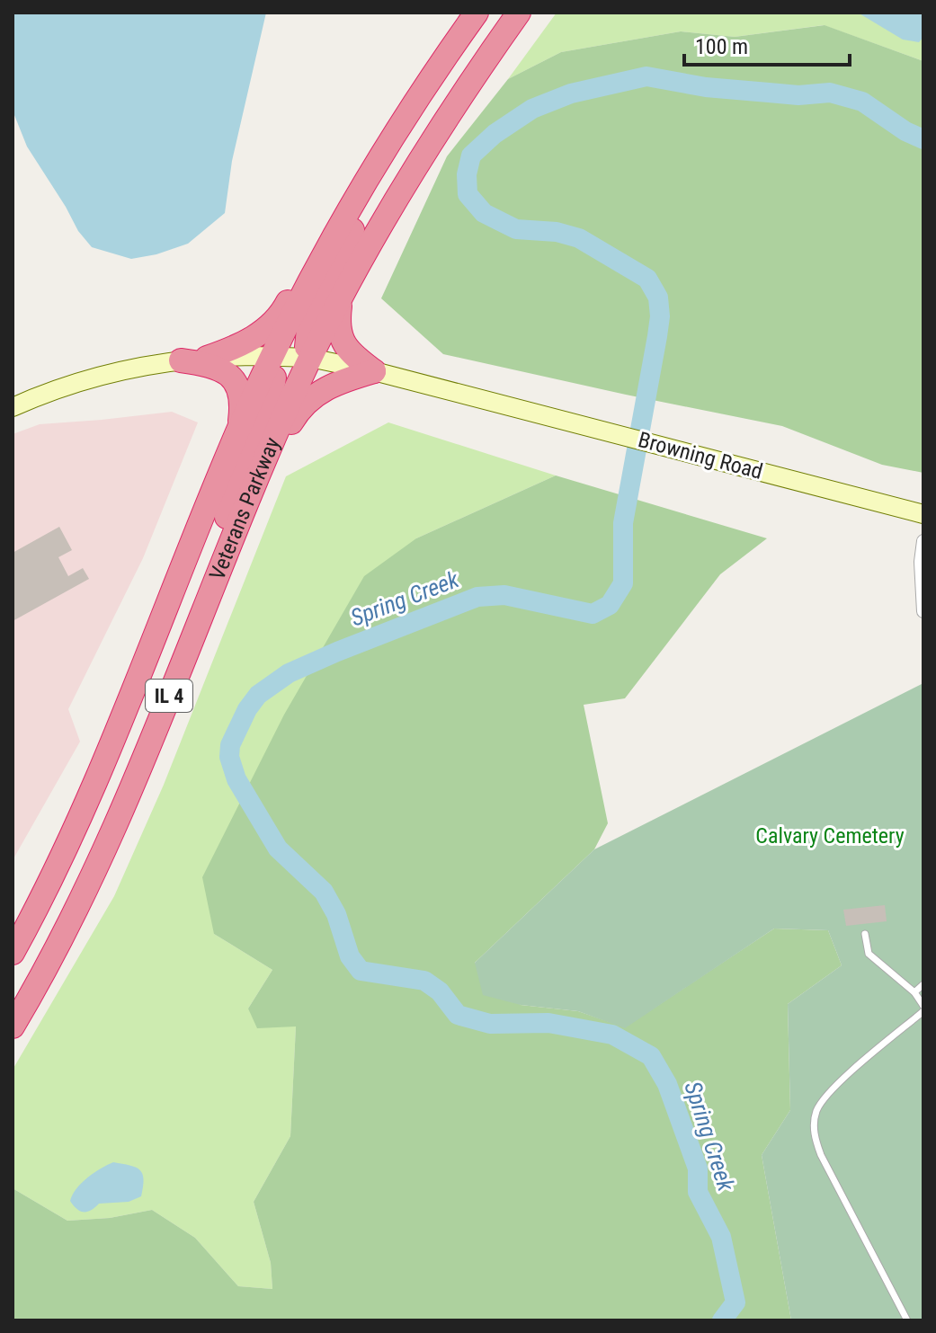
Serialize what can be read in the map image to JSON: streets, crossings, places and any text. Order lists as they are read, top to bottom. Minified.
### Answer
{"streets":{"highway":["Veterans Parkway","IL 4"],"street":["Browning Road"]},"crossings":[["Browning Road","Veterans Parkway"]],"water":["Spring Creek"],"parks":["Calvary Cemetery"],"scale_bar":"100 m"}
